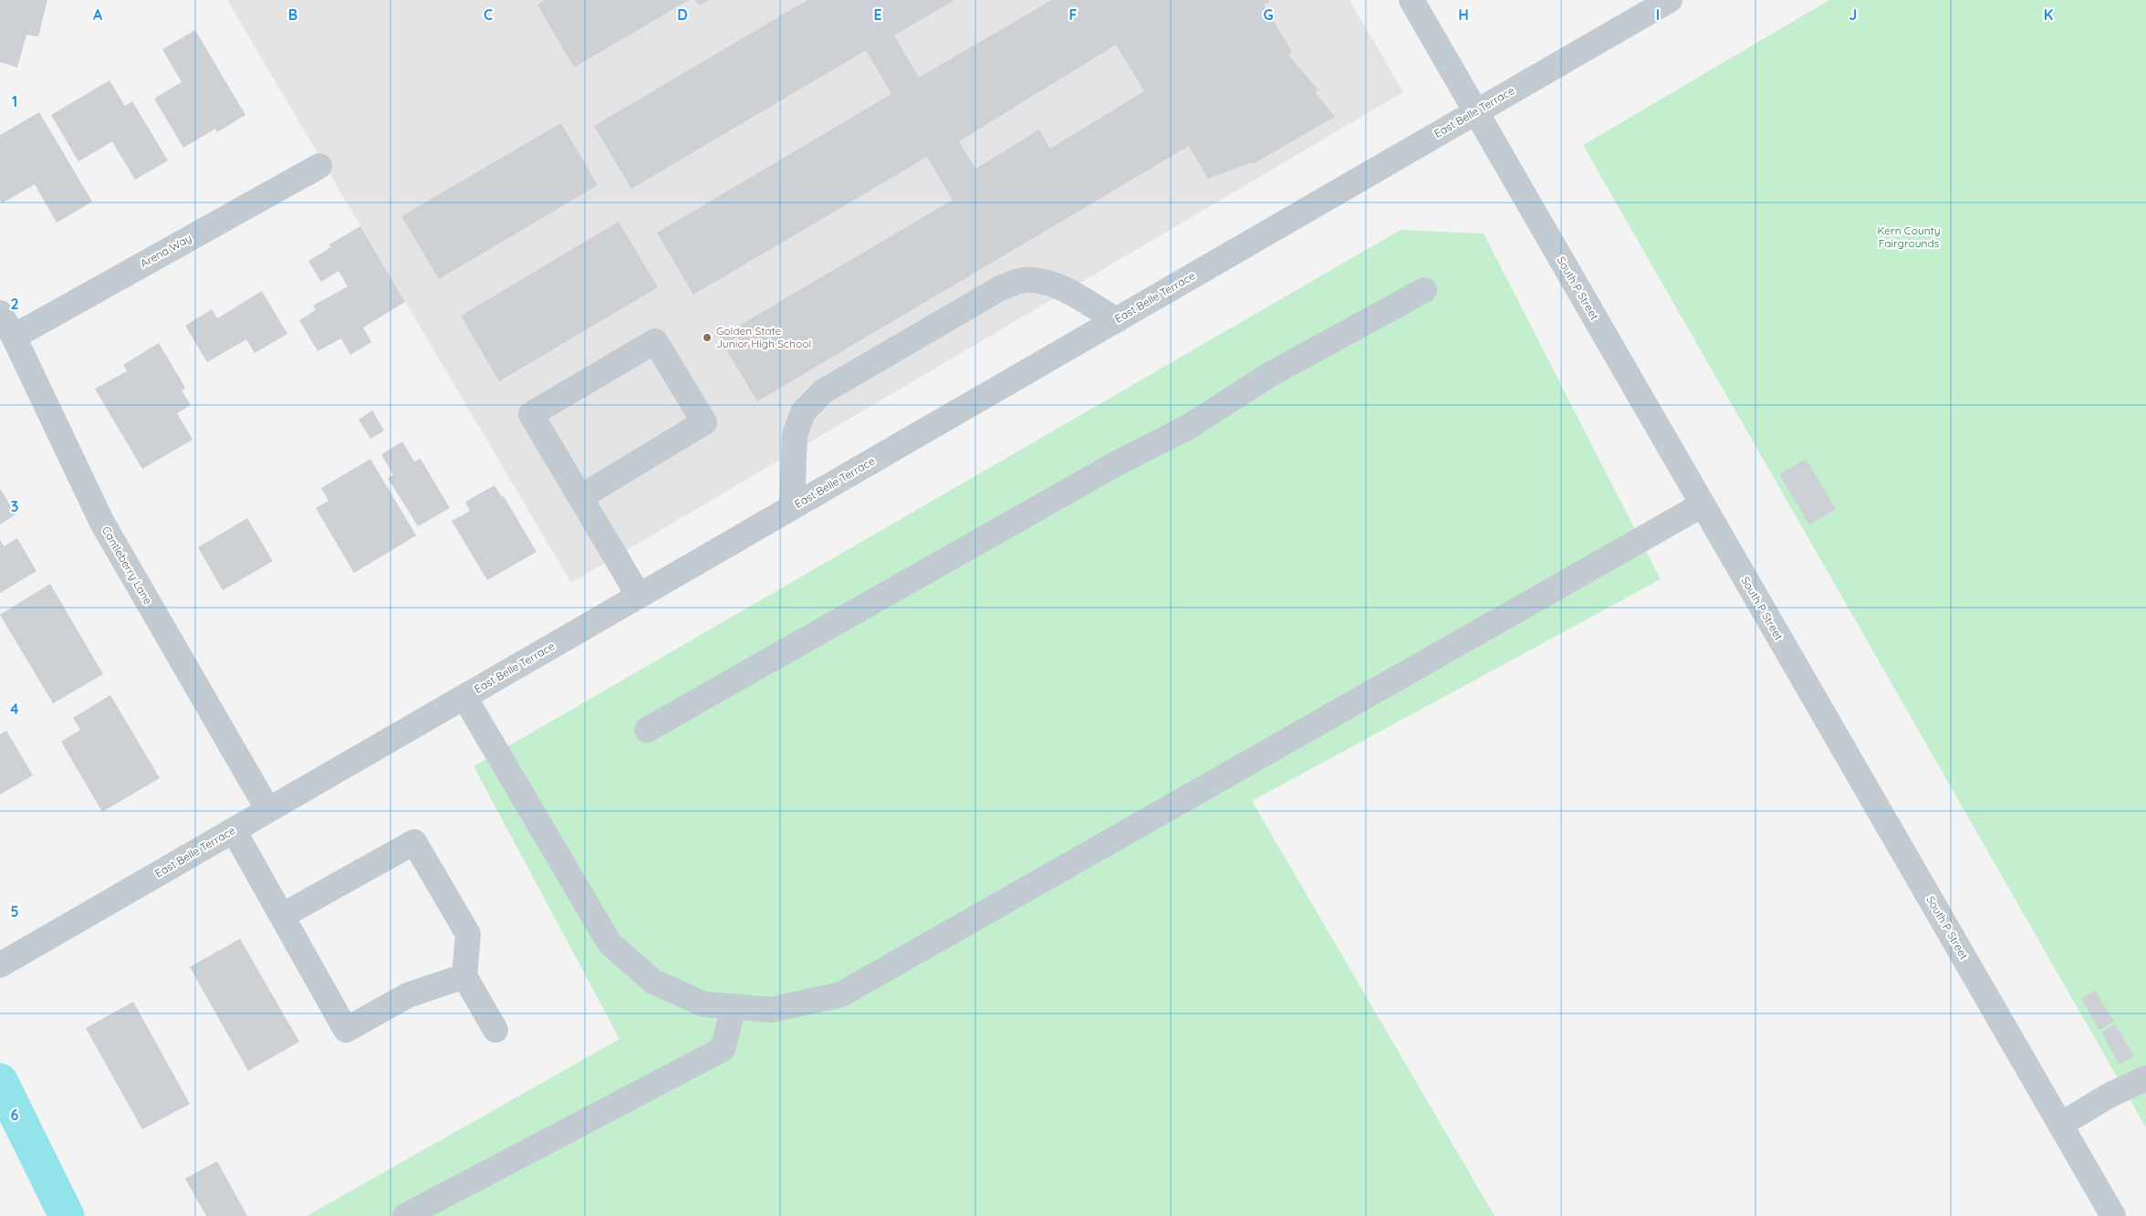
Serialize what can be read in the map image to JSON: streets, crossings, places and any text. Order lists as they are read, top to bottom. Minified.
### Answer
{"streets":{"street":["East Belle Terrace","Arena Way","South P Street","Cantleberry Lane"]},"crossings":[["East Belle Terrace","South P Street"],["East Belle Terrace","Cantleberry Lane"],["Arena Way","Cantleberry Lane"]],"parks":["Kern County Fairgrounds"],"places":["Golden State Junior High School"],"grid":{"columns":["A","B","C","D","E","F","G","H","I","J","K"],"rows":["1","2","3","4","5","6"]}}
